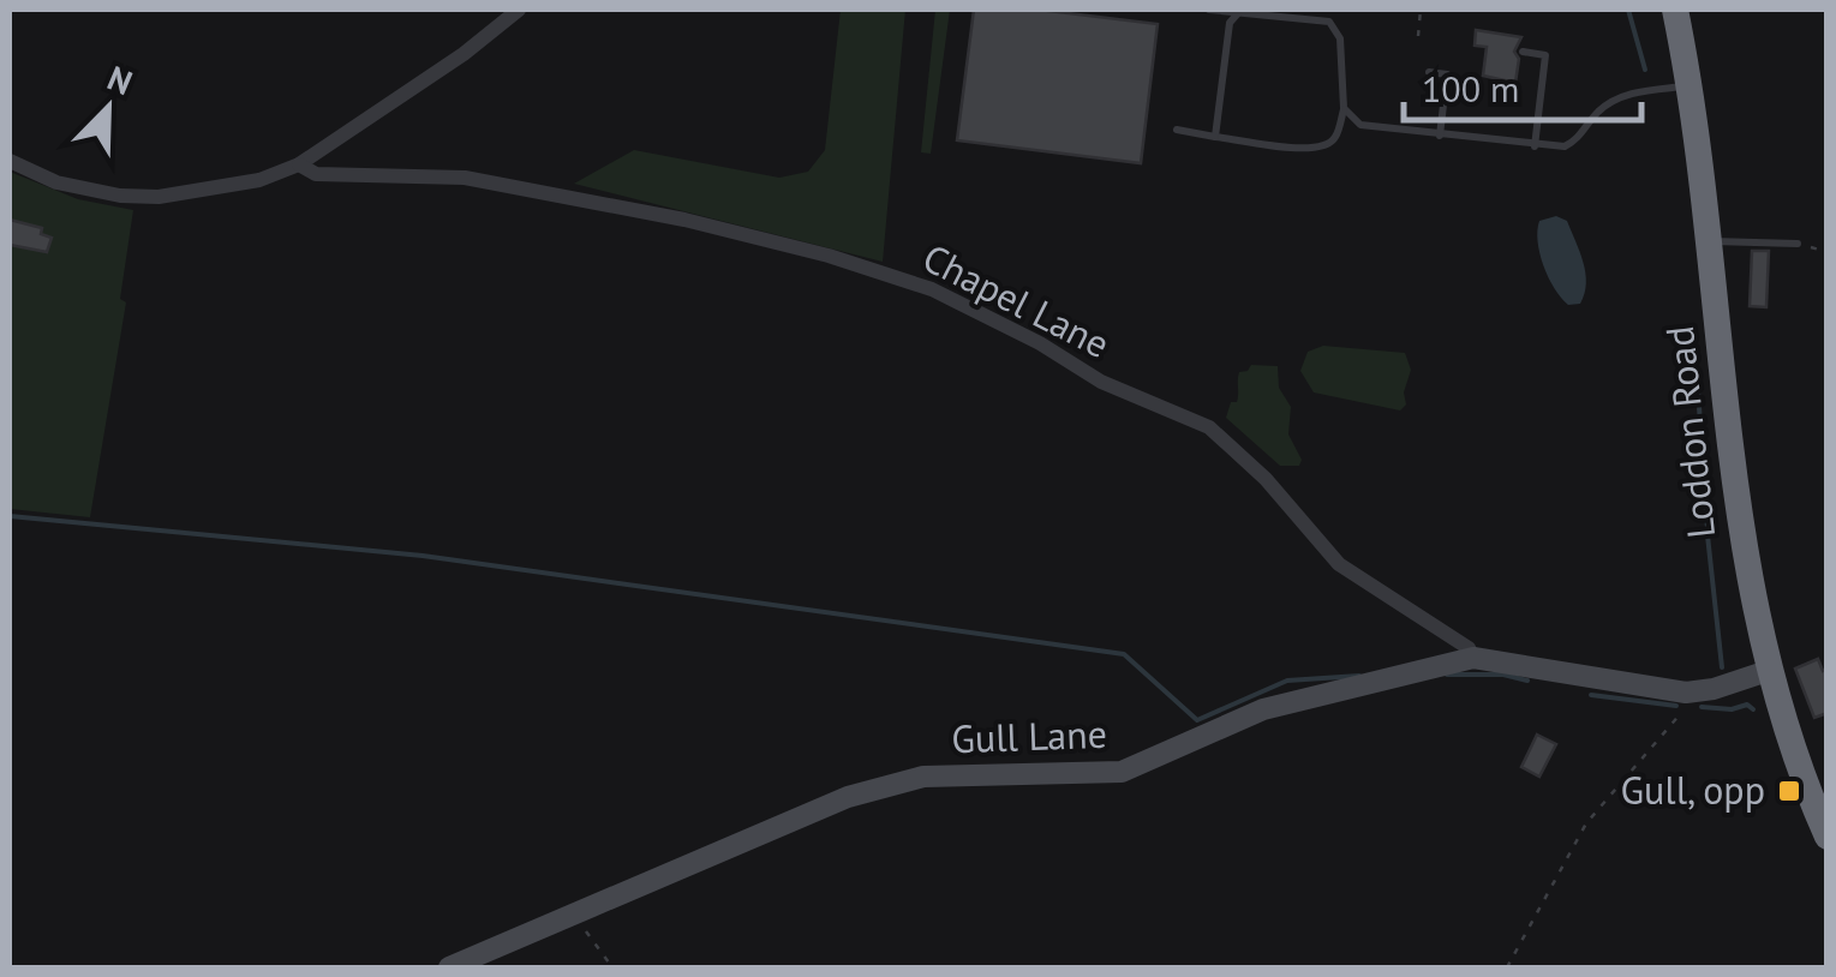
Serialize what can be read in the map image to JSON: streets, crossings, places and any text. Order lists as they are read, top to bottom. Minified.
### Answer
{"streets":{"highway":["Loddon Road"],"street":["Chapel Lane","Gull Lane"]},"crossings":[["Chapel Lane","Gull Lane"],["Loddon Road","Gull Lane"]],"places":{"transit":["Gull, opp"]},"scale_bar":"100 m","north":"top right"}
